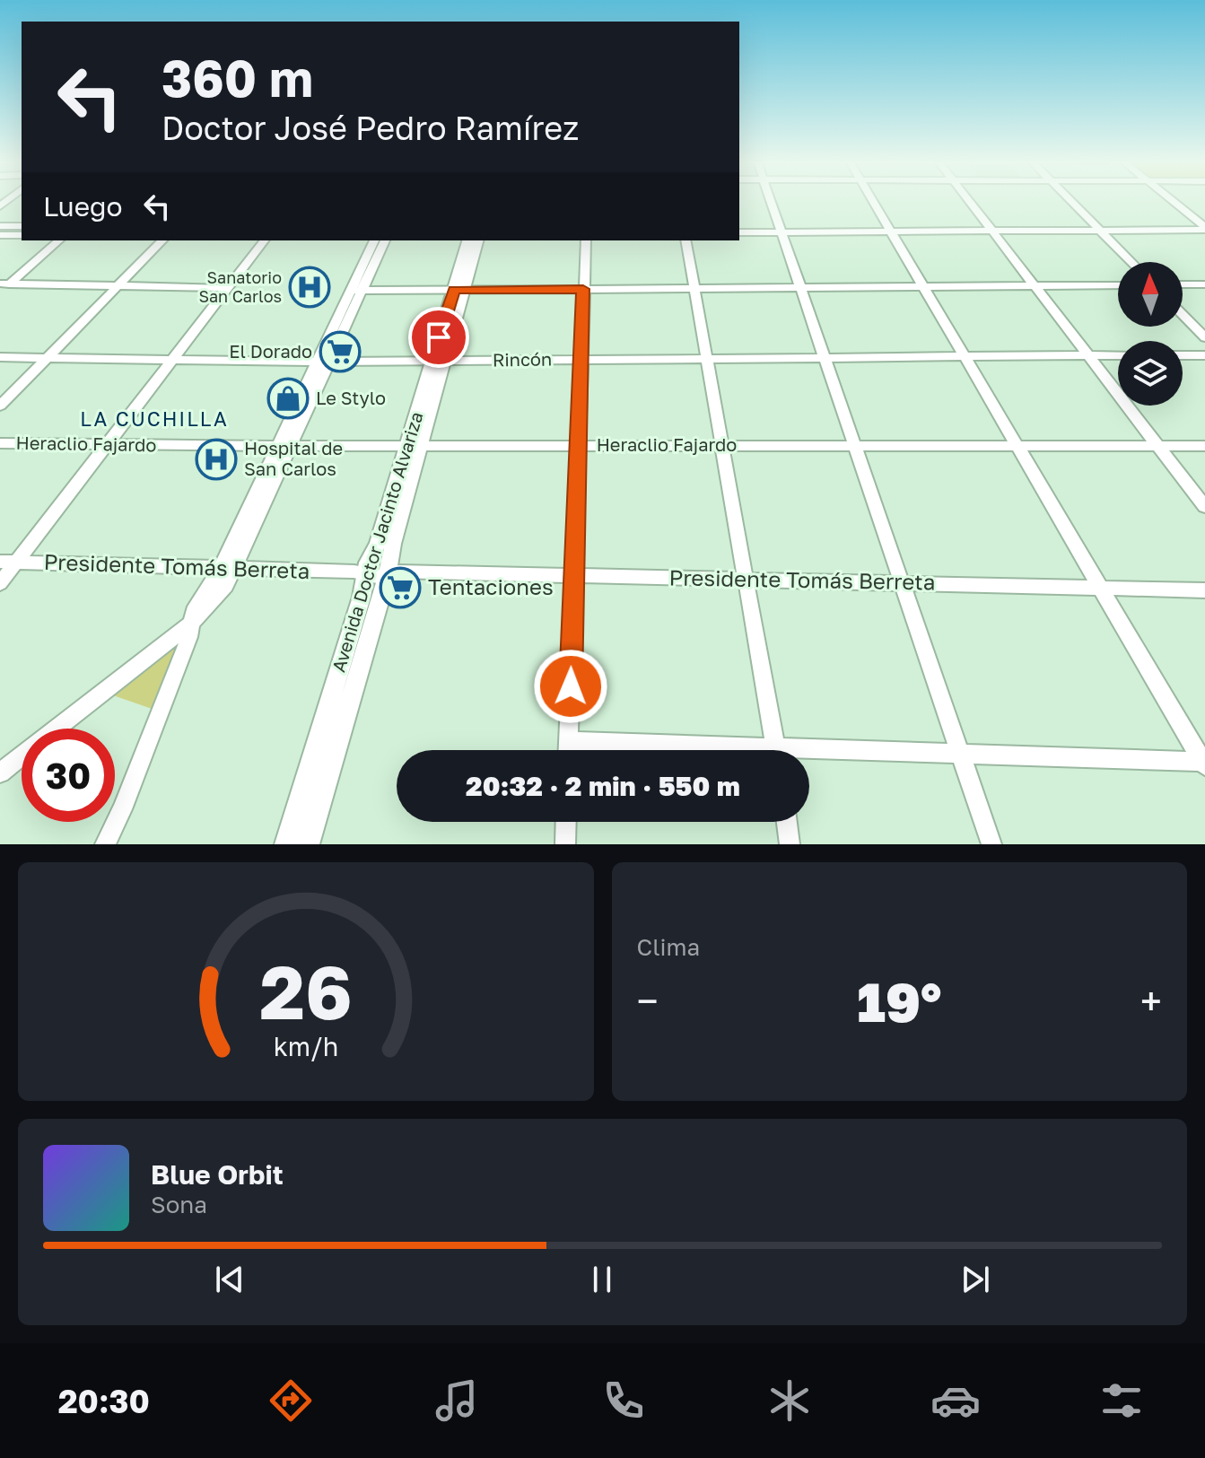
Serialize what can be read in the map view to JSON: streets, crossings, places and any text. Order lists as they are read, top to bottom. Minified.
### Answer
{"streets":{"main road":["Avenida Doctor Jacinto Alvariza"],"street":["Rincón","Heraclio Fajardo","Presidente Tomás Berreta"]},"crossings":[["Rincón","Avenida Doctor Jacinto Alvariza"],["Heraclio Fajardo","Avenida Doctor Jacinto Alvariza"],["Avenida Doctor Jacinto Alvariza","Presidente Tomás Berreta"]],"districts":["LA CUCHILLA"],"places":{"hospital":["Sanatorio San Carlos","Hospital de San Carlos"],"supermarket":["El Dorado","Tentaciones"],"shop":["Le Stylo"]},"north":"top","page":{"turn":["360 m","Doctor José Pedro Ramírez"],"then":"Luego","limit":"30","trip":"20:32 · 2 min · 550 m","tile":"Clima","heat":["−","19°","+"],"song":["Blue Orbit","Sona"],"tabs":"20:30","gauge":["26","km/h"]}}
